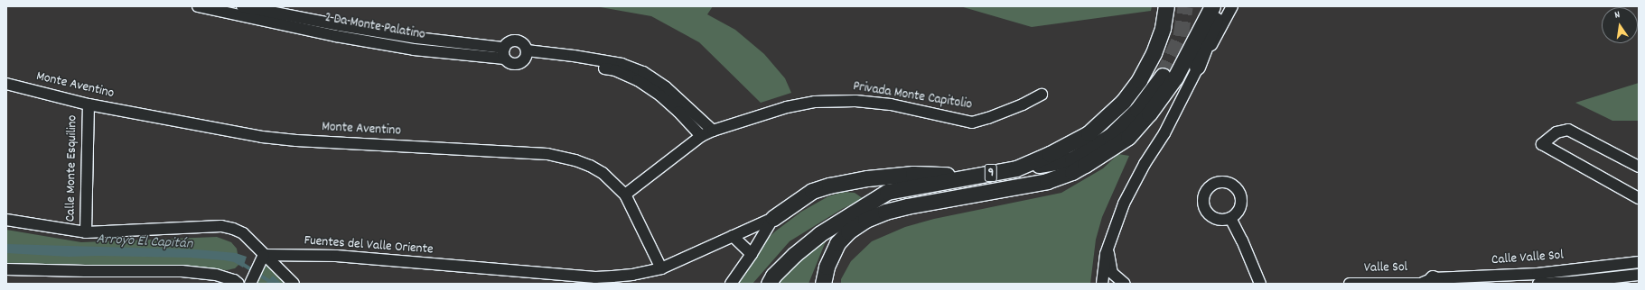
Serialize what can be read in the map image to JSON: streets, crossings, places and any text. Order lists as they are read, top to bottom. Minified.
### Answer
{"streets":{"highway":["9"],"street":["2 Da Monte Palatino","Monte Aventino","Privada Monte Capitolio","Calle Monte Esquilino","Fuentes del Valle Oriente","Calle Valle Sol","Valle Sol"]},"crossings":[["Monte Aventino","Privada Monte Capitolio"],["Monte Aventino","Calle Monte Esquilino"],["Monte Aventino","Fuentes del Valle Oriente"],["Calle Valle Sol","Valle Sol"]],"water":["Arroyo El Capitán"],"north":"top"}
